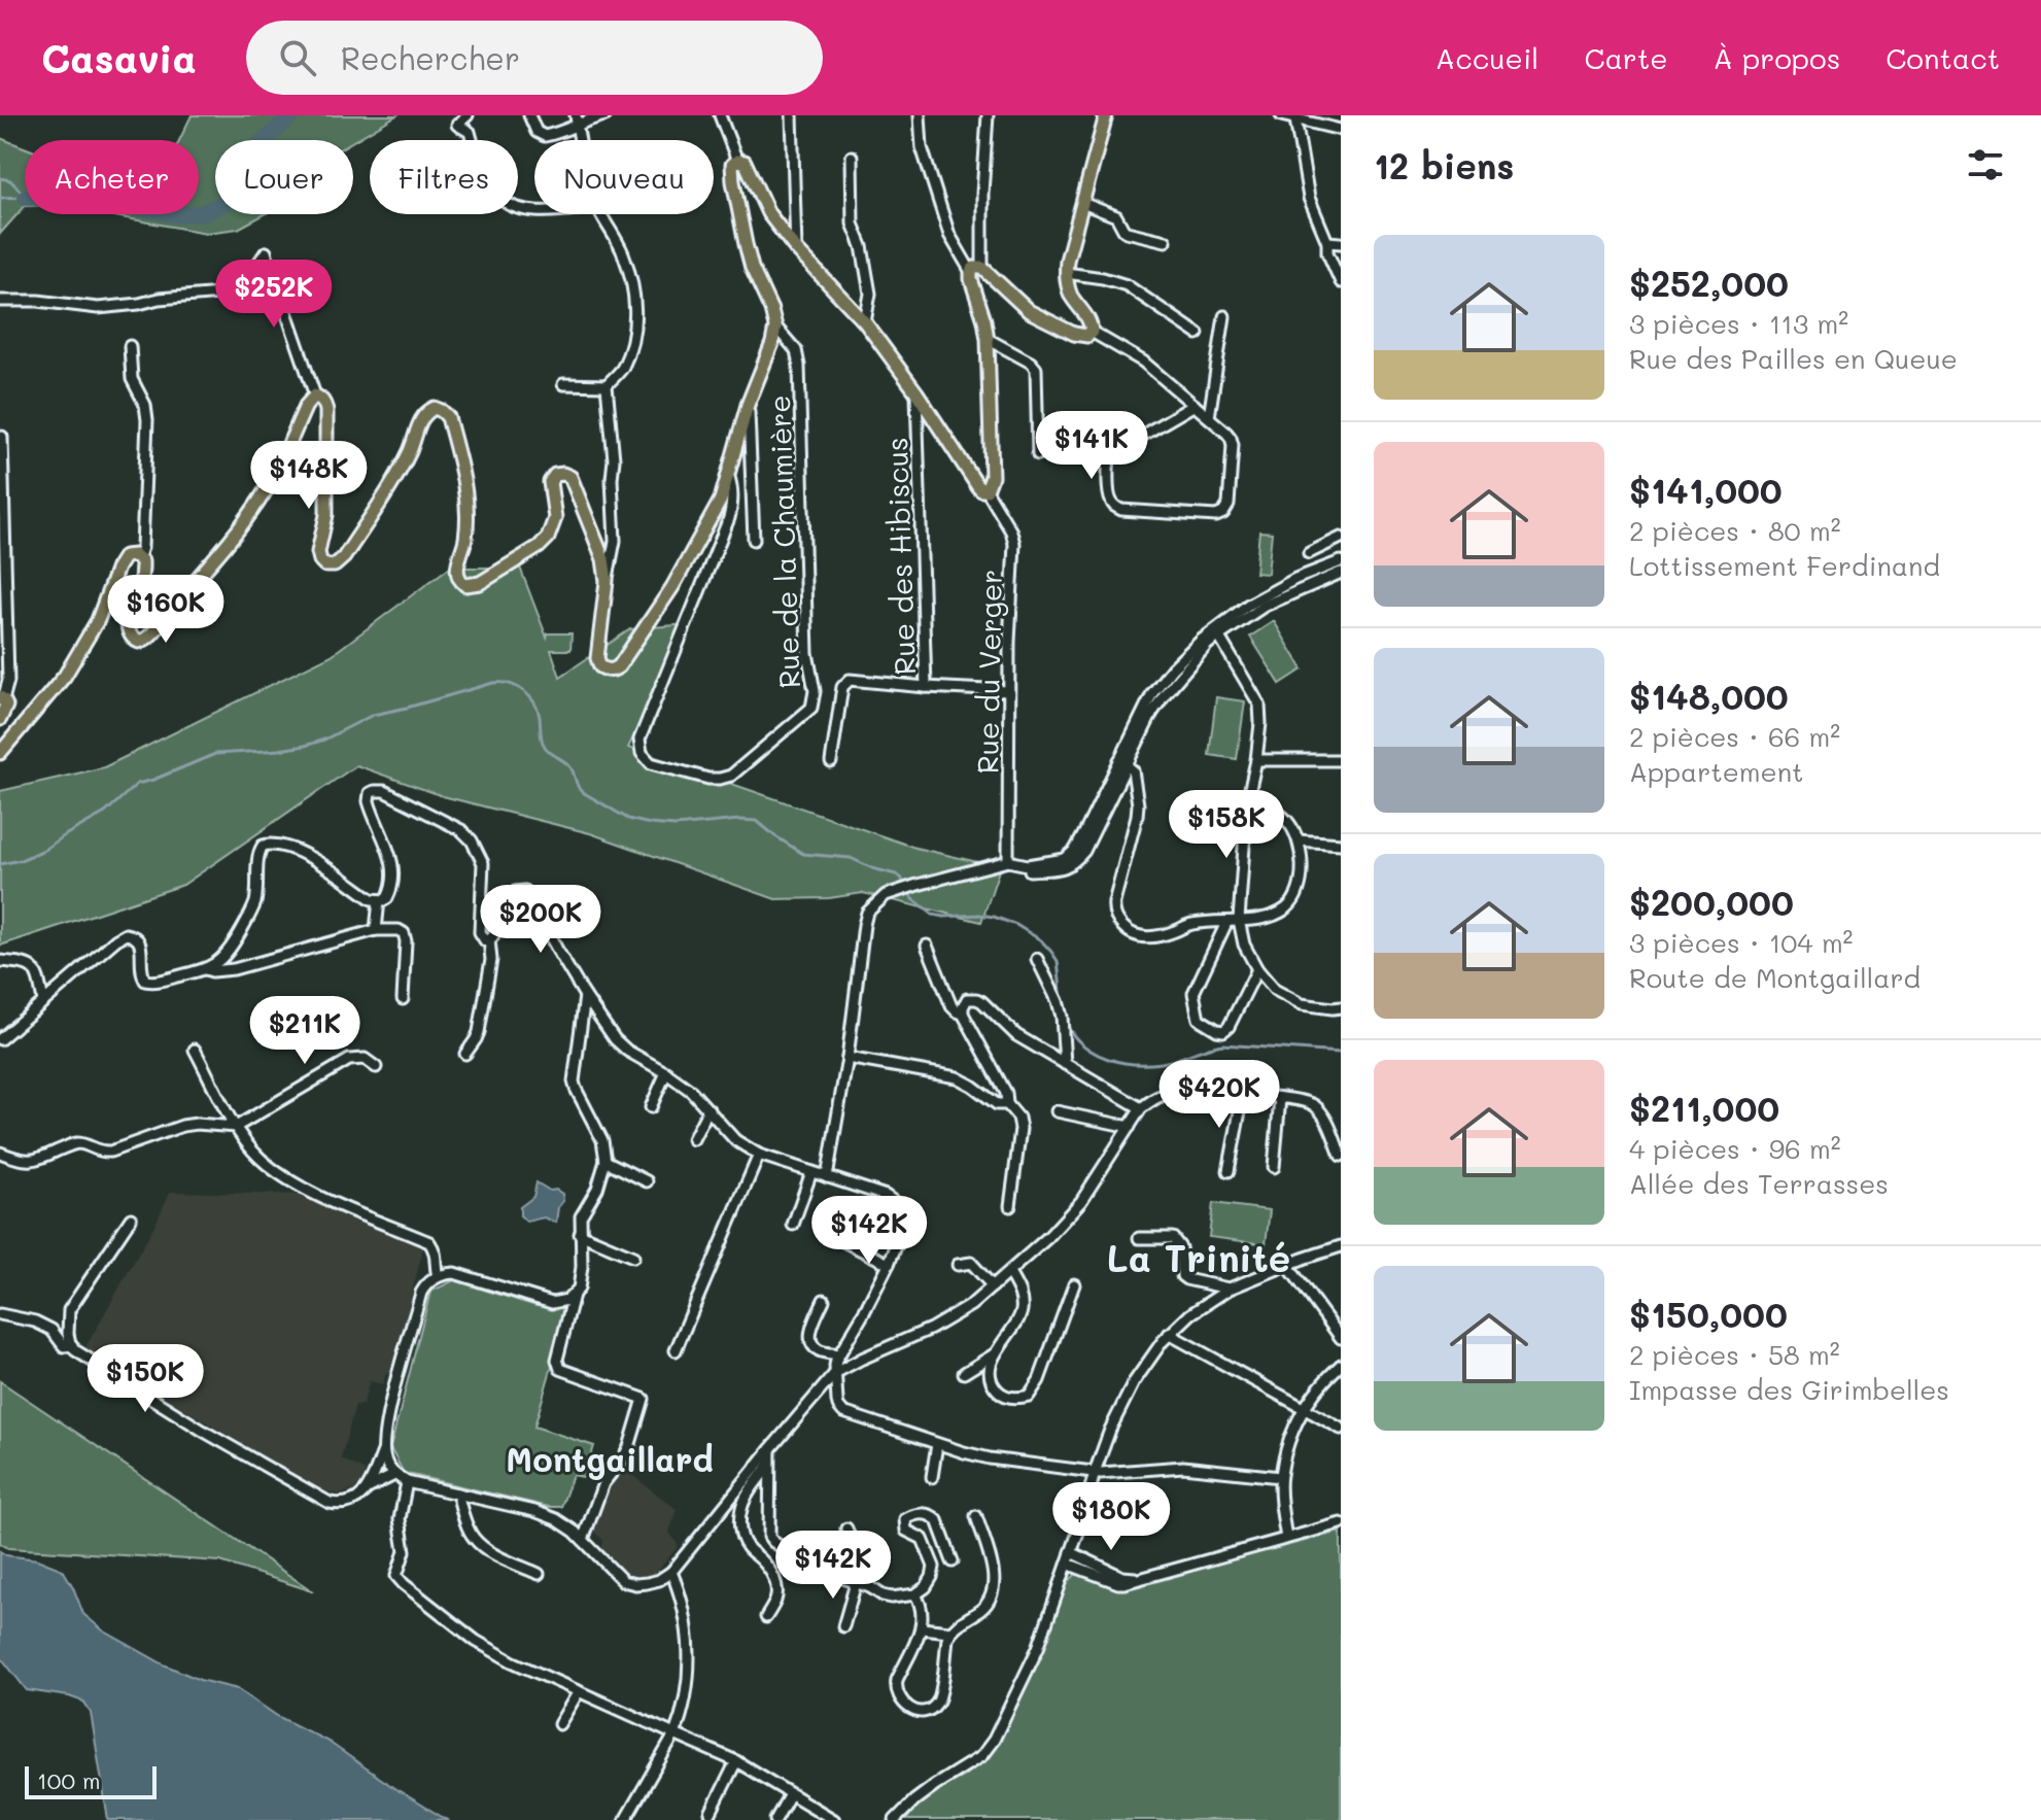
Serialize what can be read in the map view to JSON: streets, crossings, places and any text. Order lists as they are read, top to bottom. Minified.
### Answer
{"streets":{"street":["Rue de la Chaumière","Rue des Hibiscus","Rue du Verger"]},"crossings":[["Rue des Hibiscus","Rue du Verger"]],"districts":["La Trinité","Montgaillard"],"scale_bar":"100 m","page":{"header":"Casavia","search":"Rechercher","nav":["Accueil","Carte","À propos","Contact"],"heading":"12 biens","chip":["Acheter","Louer","Filtres","Nouveau"],"list":[{"name":"$252,000","note":"3 pièces · 113 m² · Rue des Pailles en Queue"},{"name":"$141,000","note":"2 pièces · 80 m² · Lottissement Ferdinand"},{"name":"$148,000","note":"2 pièces · 66 m² · Appartement"},{"name":"$200,000","note":"3 pièces · 104 m² · Route de Montgaillard"},{"name":"$211,000","note":"4 pièces · 96 m² · Allée des Terrasses"},{"name":"$150,000","note":"2 pièces · 58 m² · Impasse des Girimbelles"}],"price":["$252K","$141K","$148K","$160K","$158K","$200K","$211K","$420K","$142K","$150K","$180K","$142K"],"scale":"100 m"}}
